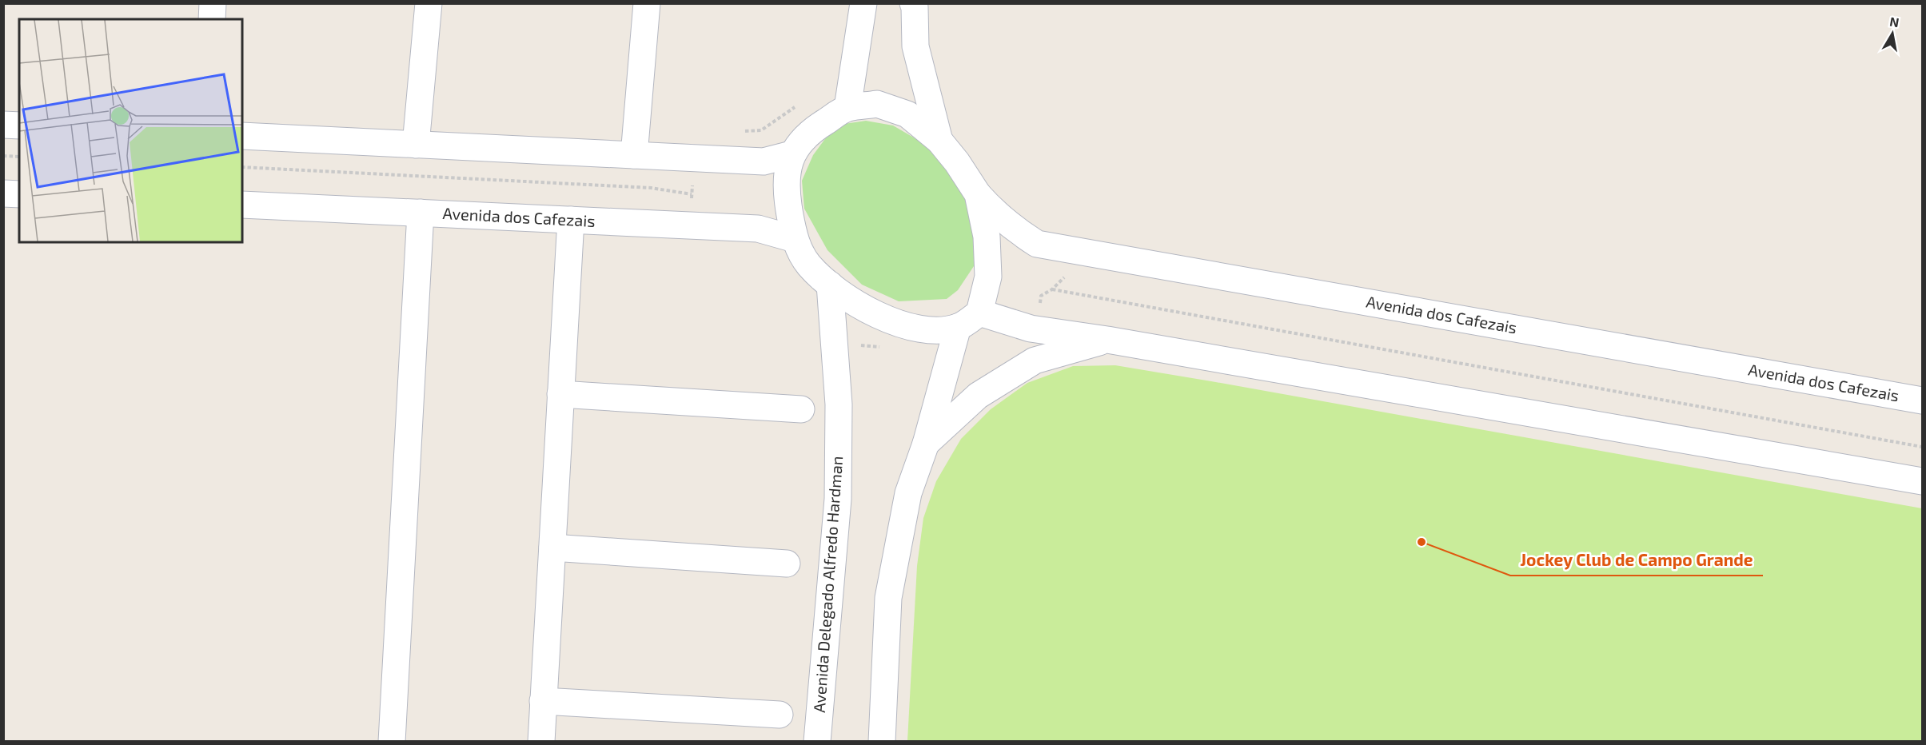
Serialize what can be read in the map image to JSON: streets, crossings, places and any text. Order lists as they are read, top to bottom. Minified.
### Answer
{"streets":{"main road":["Avenida dos Cafezais","Avenida Delegado Alfredo Hardman"]},"places":["Jockey Club de Campo Grande"],"north":"top"}
